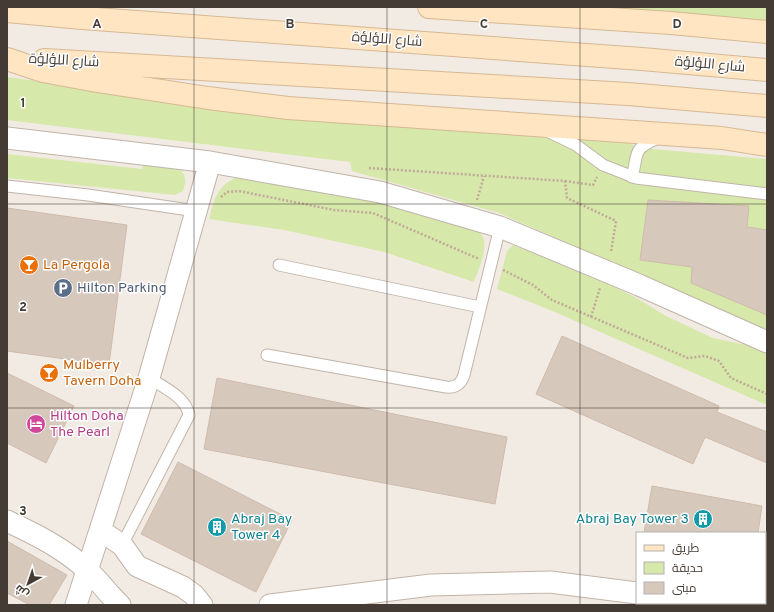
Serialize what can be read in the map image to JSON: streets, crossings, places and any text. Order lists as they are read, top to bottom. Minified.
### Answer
{"streets":{"main road":["شارع اللؤلؤة"]},"places":{"bar":["La Pergola","Mulberry Tavern Doha"],"parking":["Hilton Parking"],"hotel":["Hilton Doha The Pearl"],"building":["Abraj Bay Tower 3","Abraj Bay Tower 4"]},"legend":["طريق","حديقة","مبنى"],"north":"bottom left","grid":{"columns":["A","B","C","D"],"rows":["1","2","3"]}}
